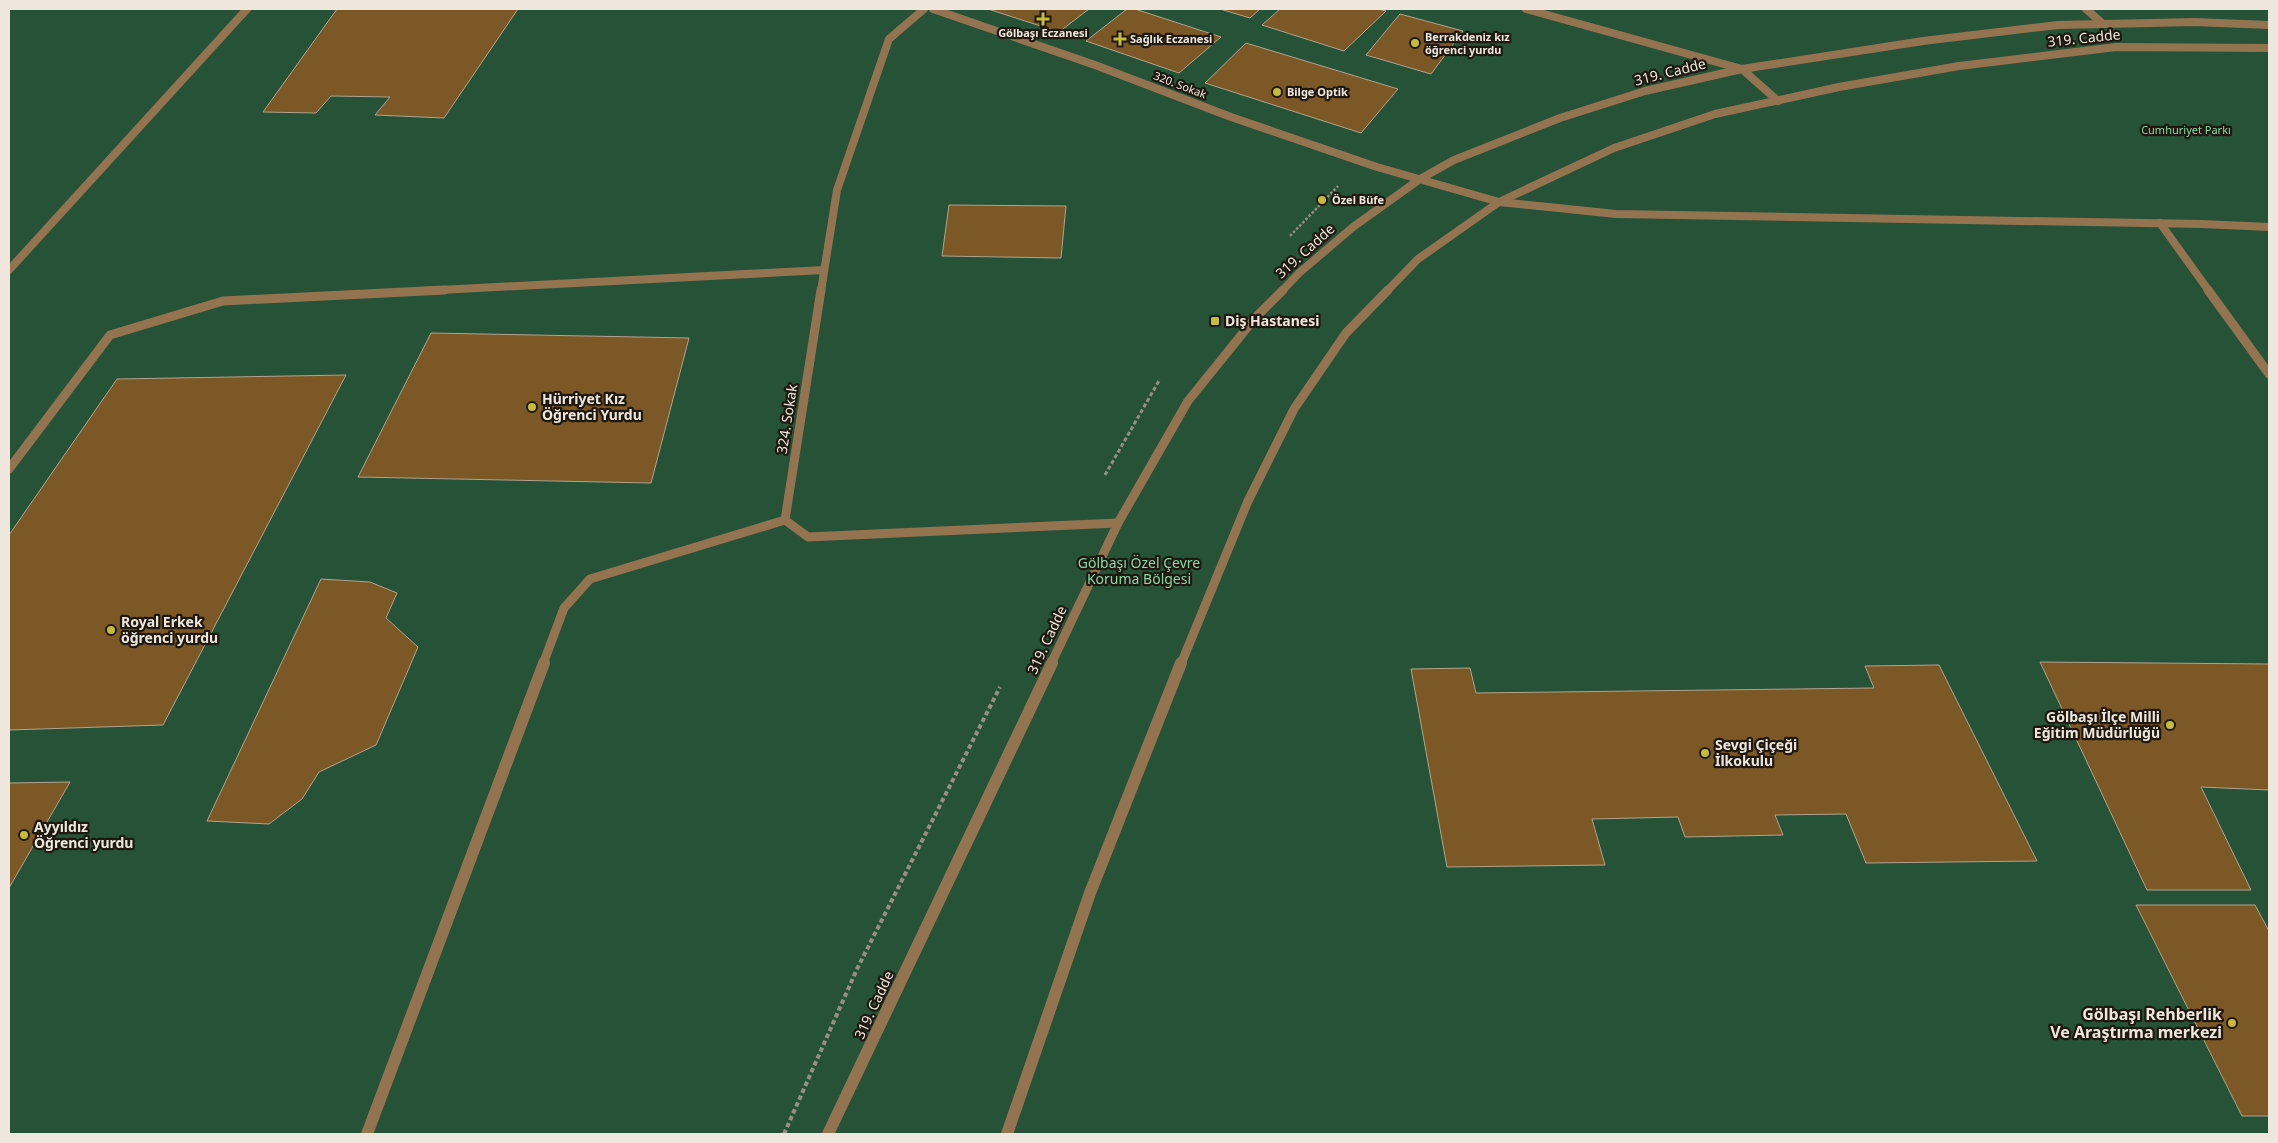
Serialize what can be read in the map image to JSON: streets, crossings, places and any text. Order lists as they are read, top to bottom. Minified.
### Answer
{"streets":{"street":["319. Cadde","320. Sokak","324. Sokak"]},"crossings":[["319. Cadde","320. Sokak"]],"parks":["Cumhuriyet Parkı","Gölbaşı Özel Çevre Koruma Bölgesi"],"places":{"health":["Gölbaşı Eczanesi","Sağlık Eczanesi"],"other":["Berrakdeniz kız öğrenci yurdu","Bilge Optik","Özel Büfe","Hürriyet Kız Öğrenci Yurdu","Royal Erkek öğrenci yurdu","Gölbaşı İlçe Milli Eğitim Müdürlüğü","Sevgi Çiçeği İlkokulu","Ayyıldız Öğrenci yurdu","Gölbaşı Rehberlik Ve Araştırma merkezi"],"transit":["Diş Hastanesi"]}}
